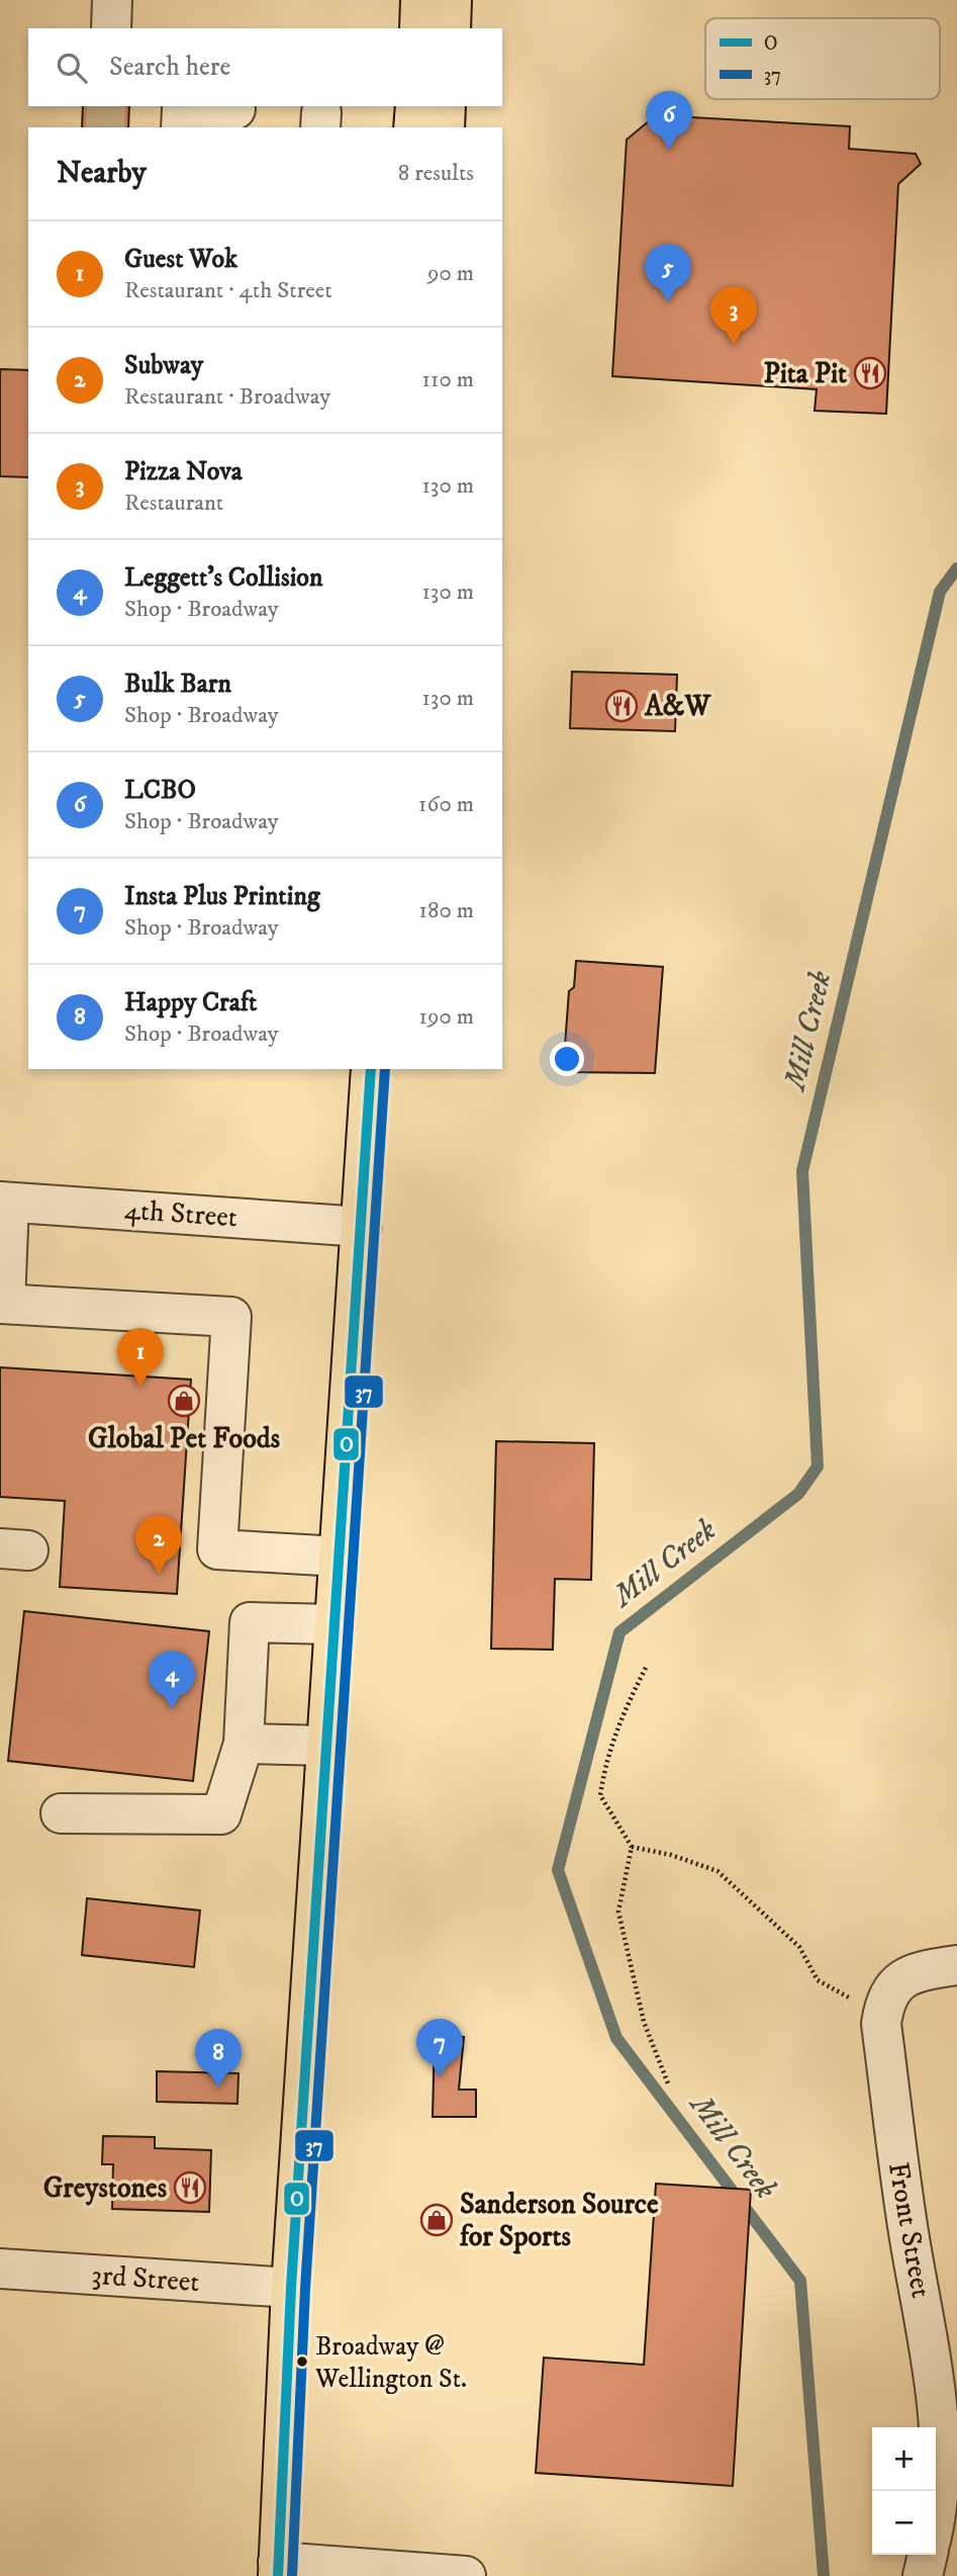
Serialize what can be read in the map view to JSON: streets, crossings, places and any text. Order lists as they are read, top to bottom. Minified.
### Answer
{"streets":{"street":["4th Street","Front Street","3rd Street"]},"water":["Mill Creek"],"places":{"restaurant":["Pita Pit","A&W","Greystones"],"shop":["Global Pet Foods","Sanderson Source for Sports"],"other":["Broadway @ Wellington St."]},"lines":["transit line O","transit line 37"],"legend":["O","37"],"page":{"search":"Search here","pins":["6","5","3","1","2","4","7","8"],"heading":["Nearby","8 results"],"list":[{"mark":"1","name":"Guest Wok","note":"Restaurant · 4th Street","value":"90 m"},{"mark":"2","name":"Subway","note":"Restaurant · Broadway","value":"110 m"},{"mark":"3","name":"Pizza Nova","note":"Restaurant","value":"130 m"},{"mark":"4","name":"Leggett's Collision","note":"Shop · Broadway","value":"130 m"},{"mark":"5","name":"Bulk Barn","note":"Shop · Broadway","value":"130 m"},{"mark":"6","name":"LCBO","note":"Shop · Broadway","value":"160 m"},{"mark":"7","name":"Insta Plus Printing","note":"Shop · Broadway","value":"180 m"},{"mark":"8","name":"Happy Craft","note":"Shop · Broadway","value":"190 m"}],"map_buttons":["+","−"]}}
